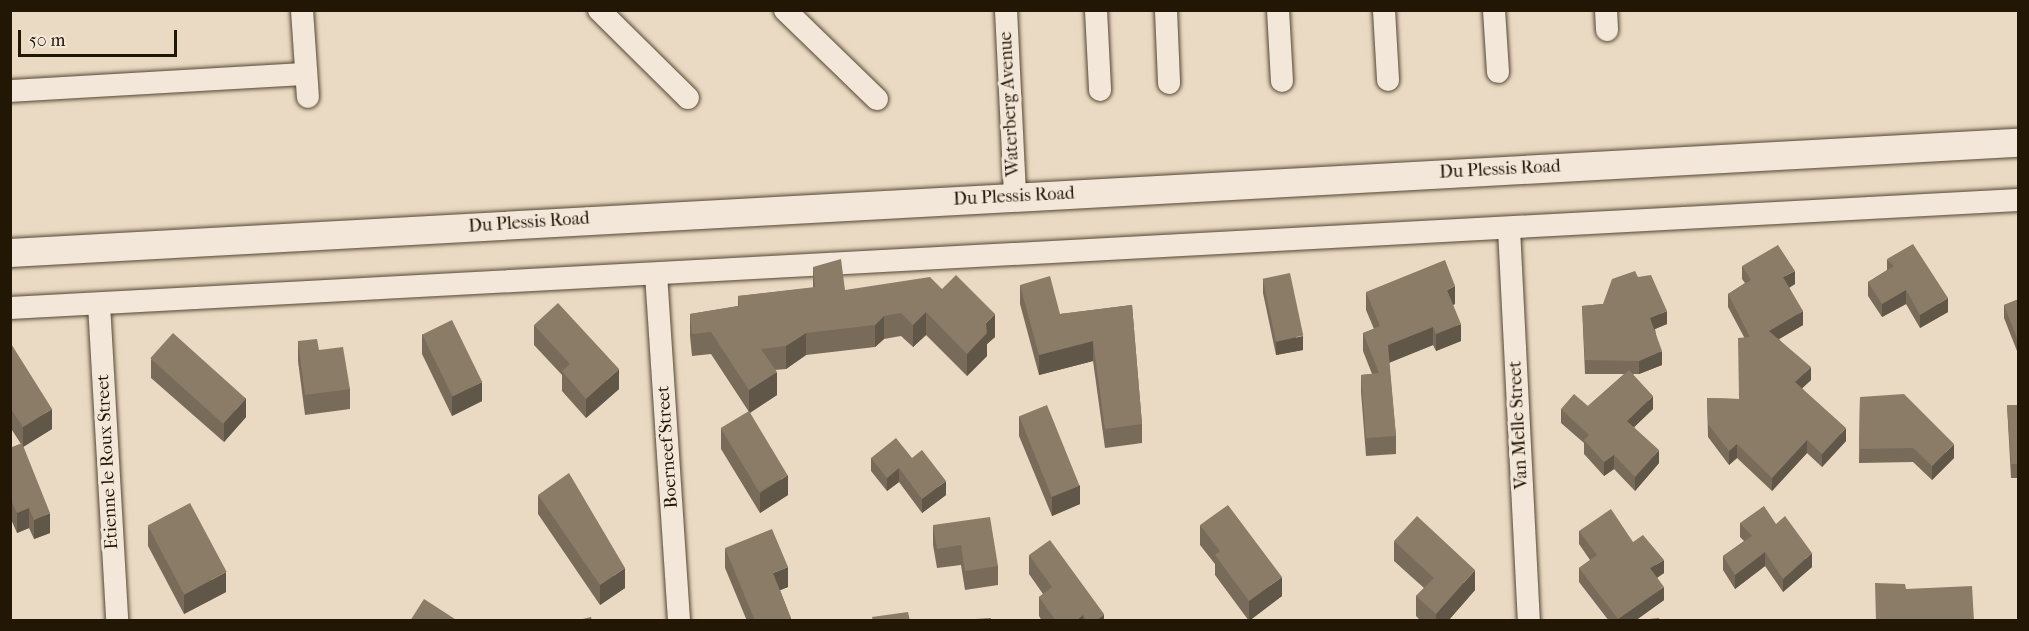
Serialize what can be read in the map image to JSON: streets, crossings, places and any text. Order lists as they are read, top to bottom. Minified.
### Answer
{"streets":{"street":["Waterberg Avenue","Du Plessis Road","Van Melle Street","Boerneef Street","Etienne le Roux Street"]},"crossings":[["Waterberg Avenue","Du Plessis Road"]],"scale_bar":"50 m"}
